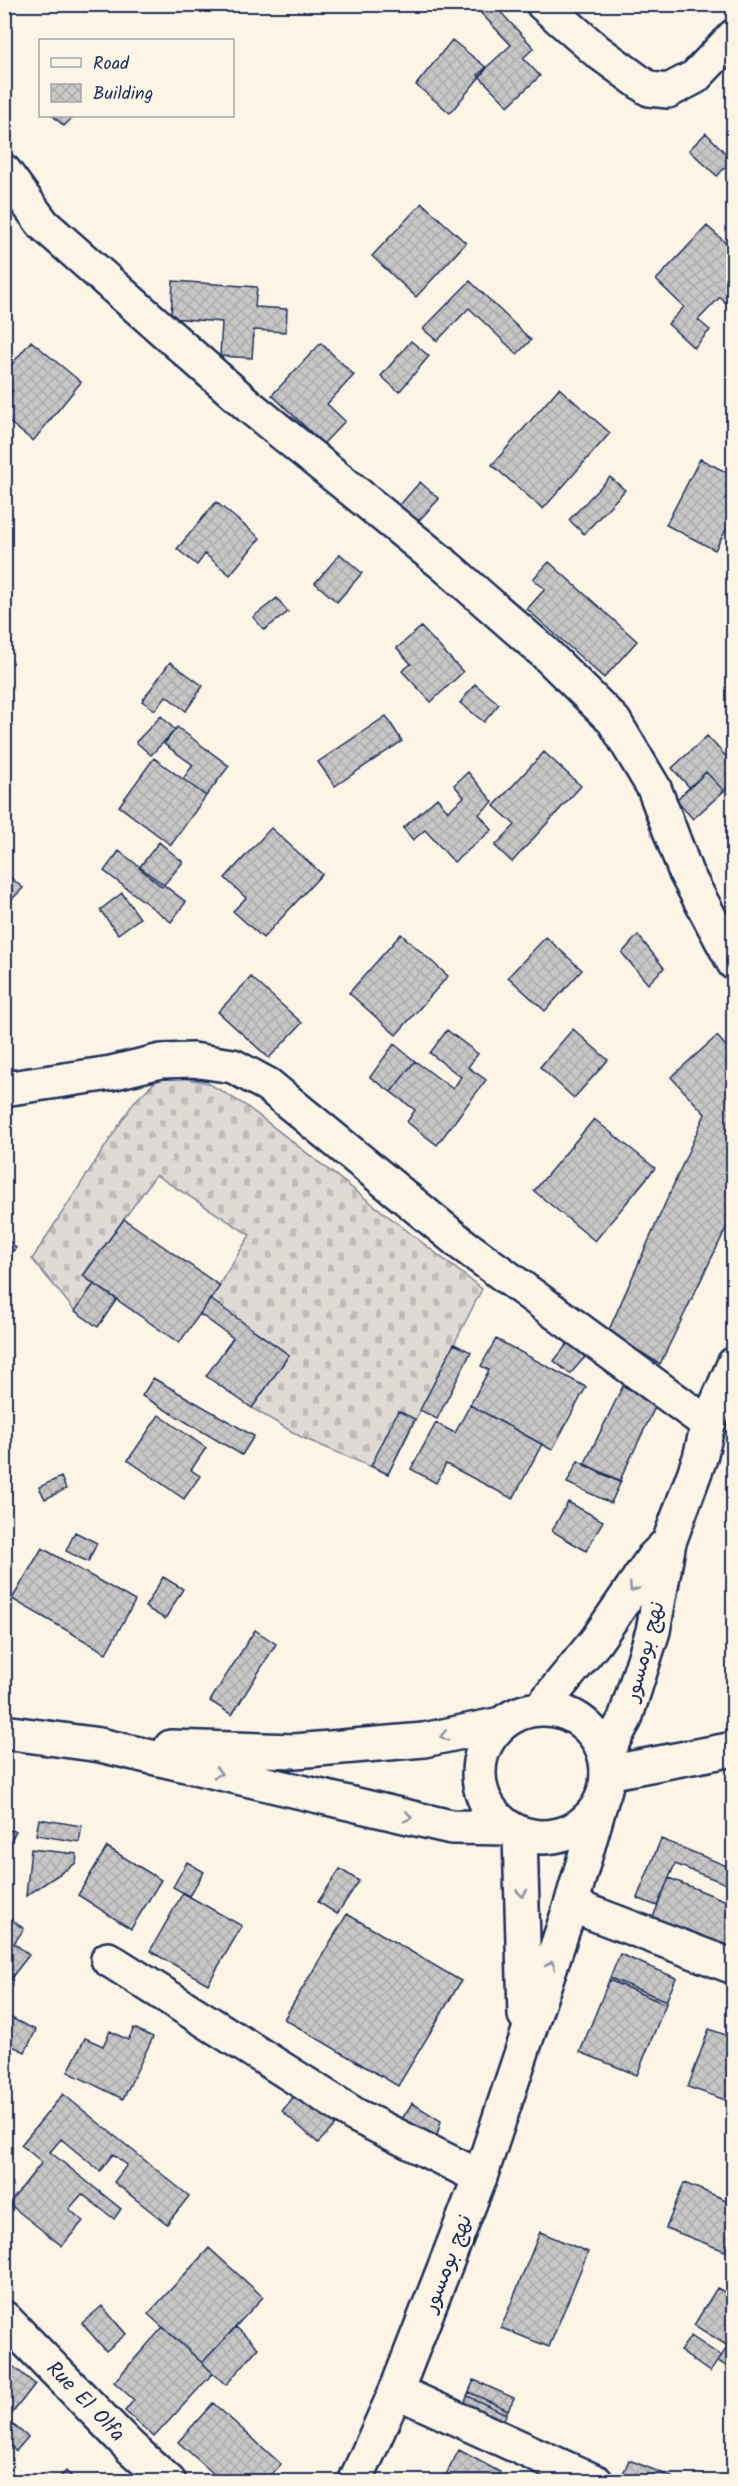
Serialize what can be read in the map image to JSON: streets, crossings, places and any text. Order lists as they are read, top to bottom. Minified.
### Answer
{"streets":{"street":["نهج بومسور","Rue El Olfa"]},"legend":["Road","Building"]}
